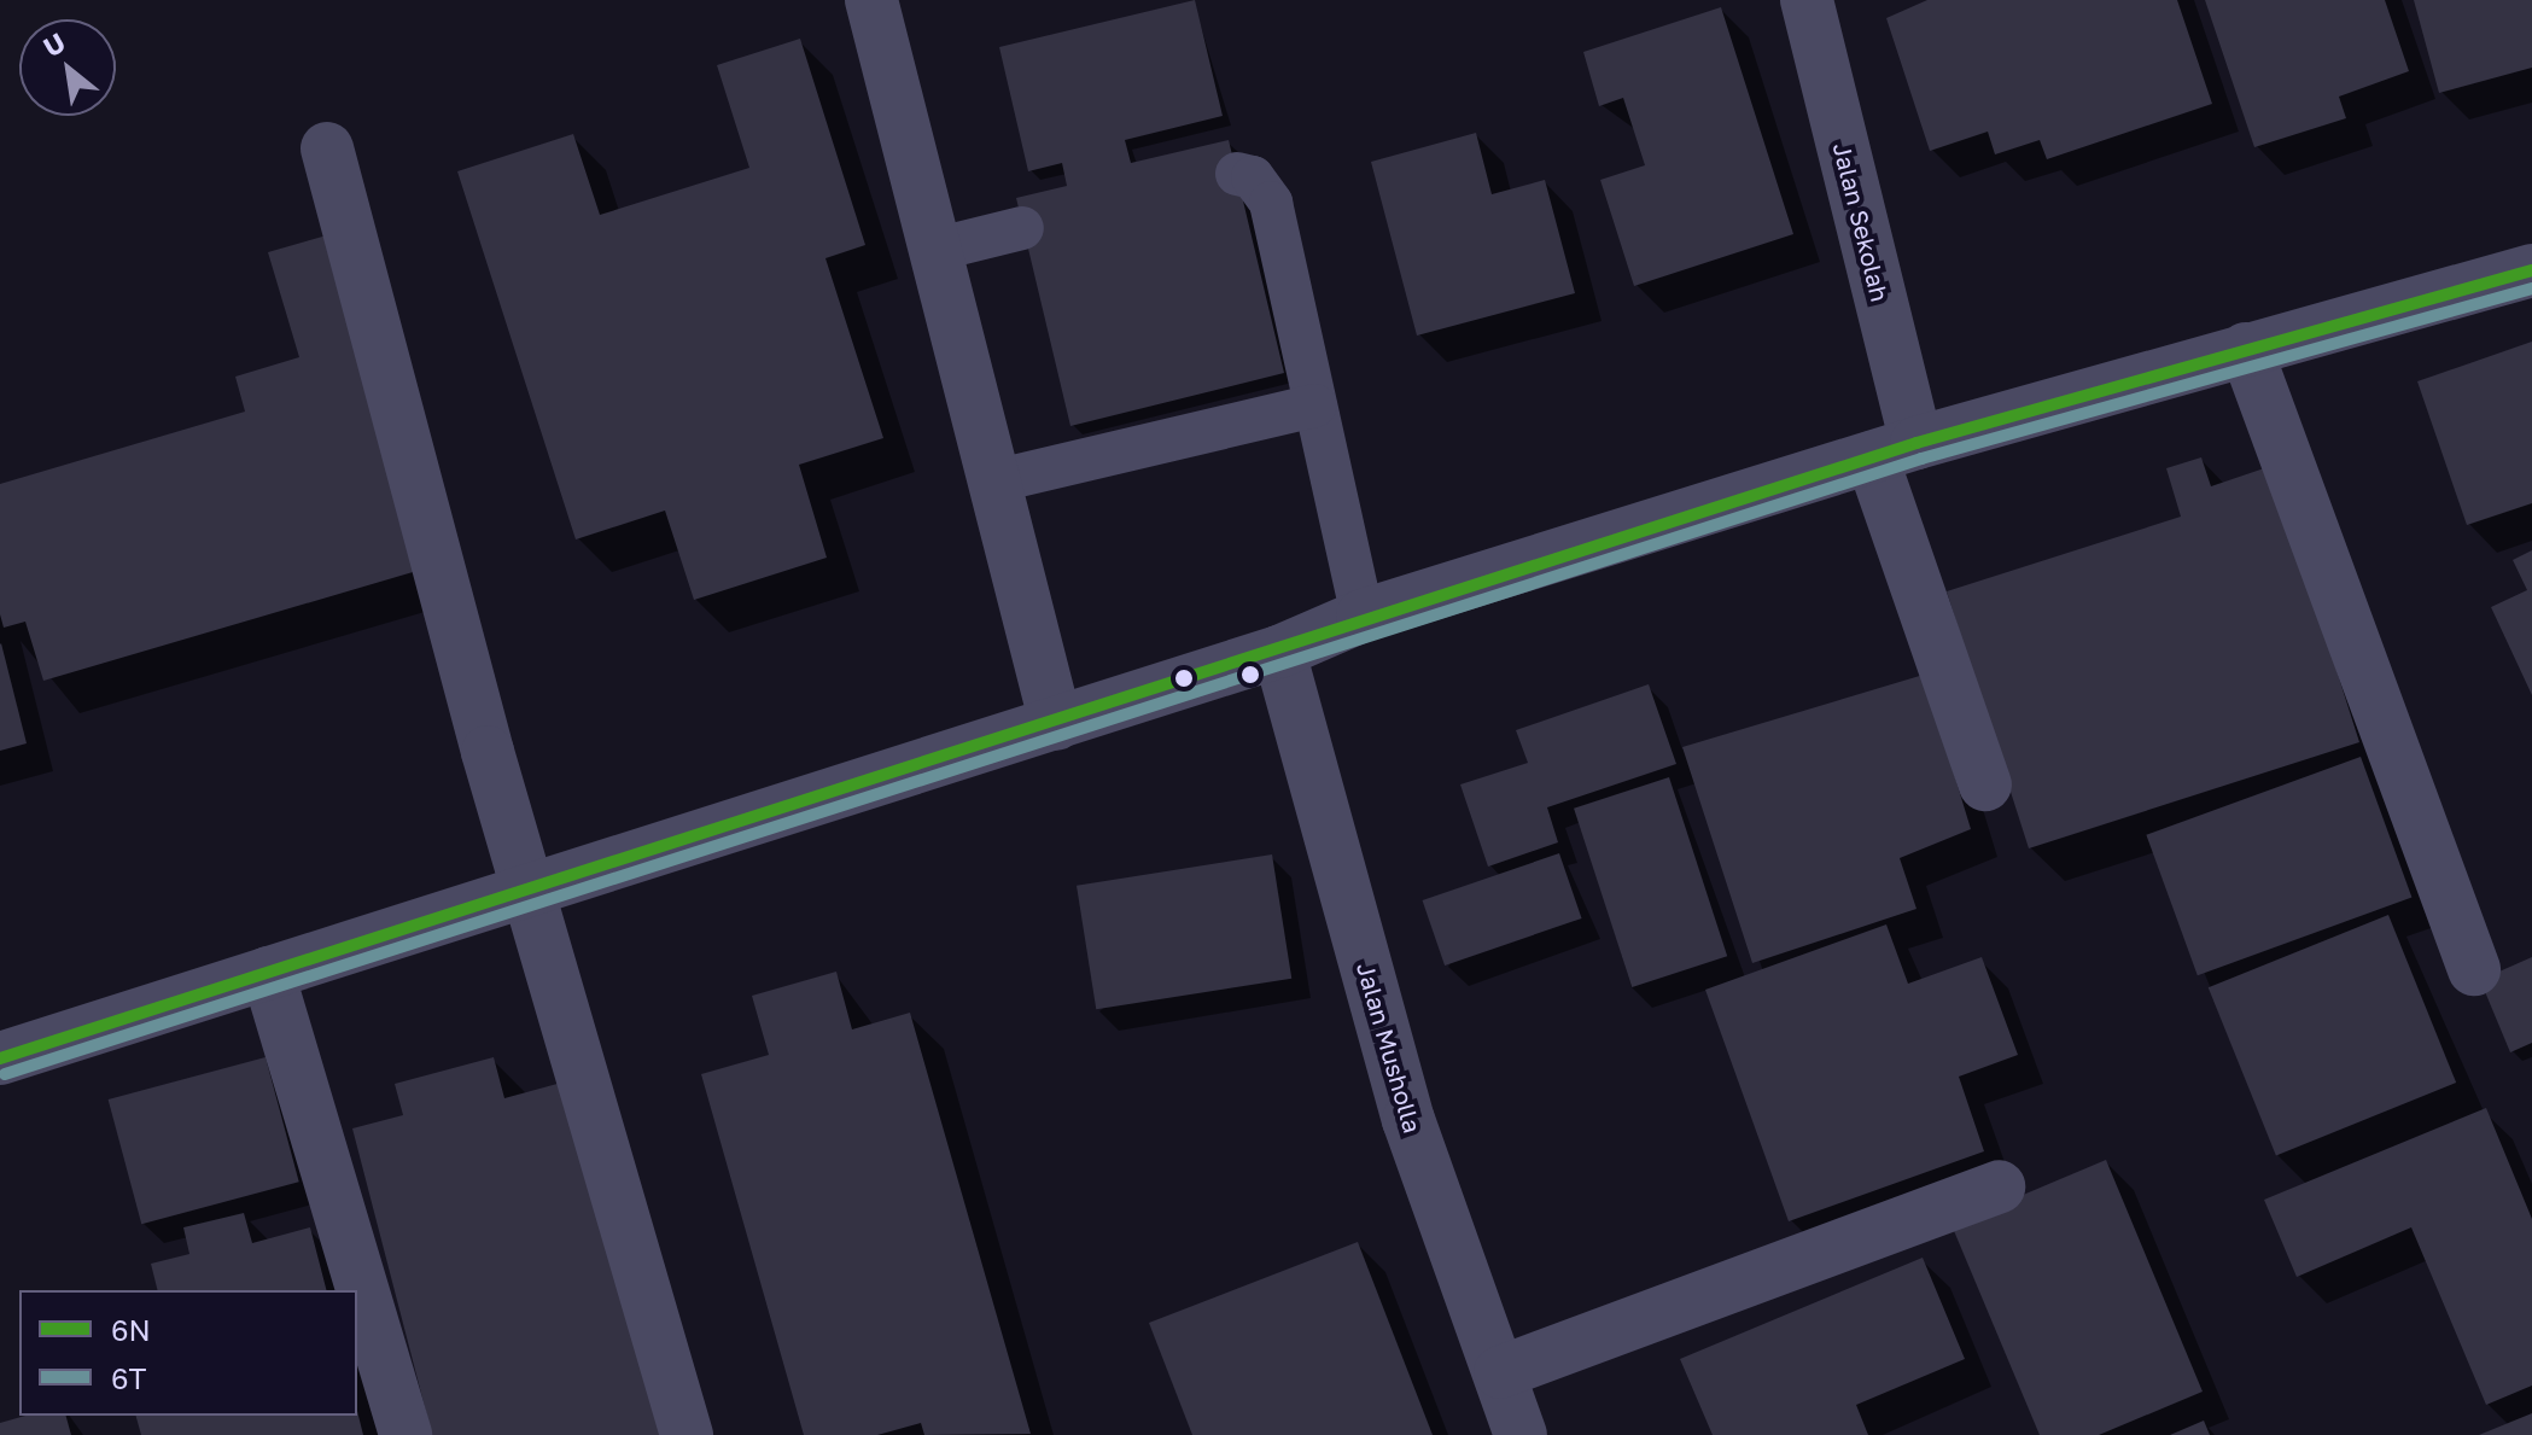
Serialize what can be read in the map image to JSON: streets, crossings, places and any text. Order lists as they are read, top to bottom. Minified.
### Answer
{"streets":{"street":["Jalan Sekolah","Jalan Musholla"]},"lines":["transit line 6N","transit line 6T"],"legend":["6N","6T"],"north":"top left"}
